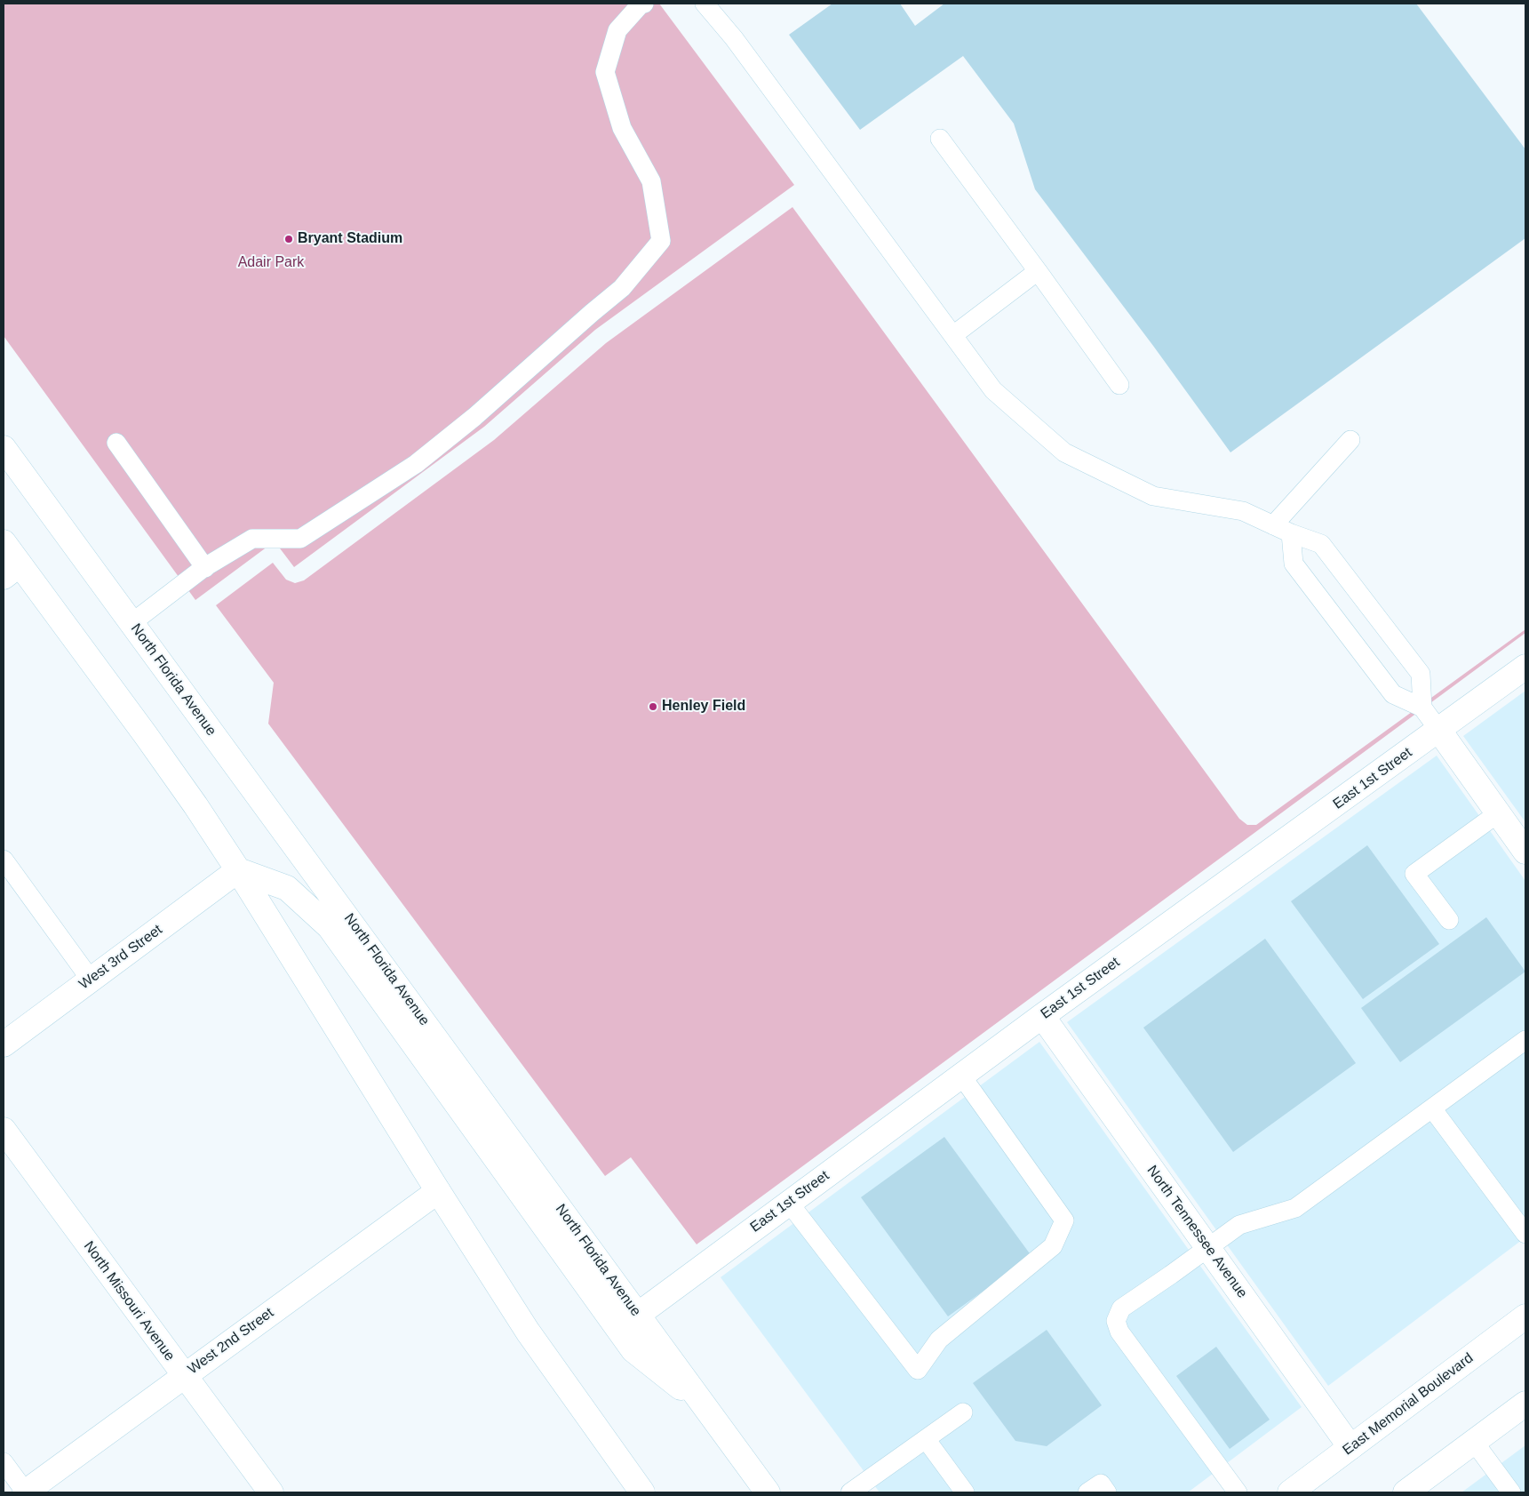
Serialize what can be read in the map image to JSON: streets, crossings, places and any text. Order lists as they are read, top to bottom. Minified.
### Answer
{"streets":{"main road":["North Florida Avenue","East 1st Street","West 3rd Street","North Tennessee Avenue","North Missouri Avenue","West 2nd Street","East Memorial Boulevard"]},"crossings":[["North Florida Avenue","East 1st Street"],["East 1st Street","North Tennessee Avenue"],["North Tennessee Avenue","East Memorial Boulevard"],["North Missouri Avenue","West 2nd Street"]],"parks":["Adair Park"],"places":["Bryant Stadium","Henley Field"]}
